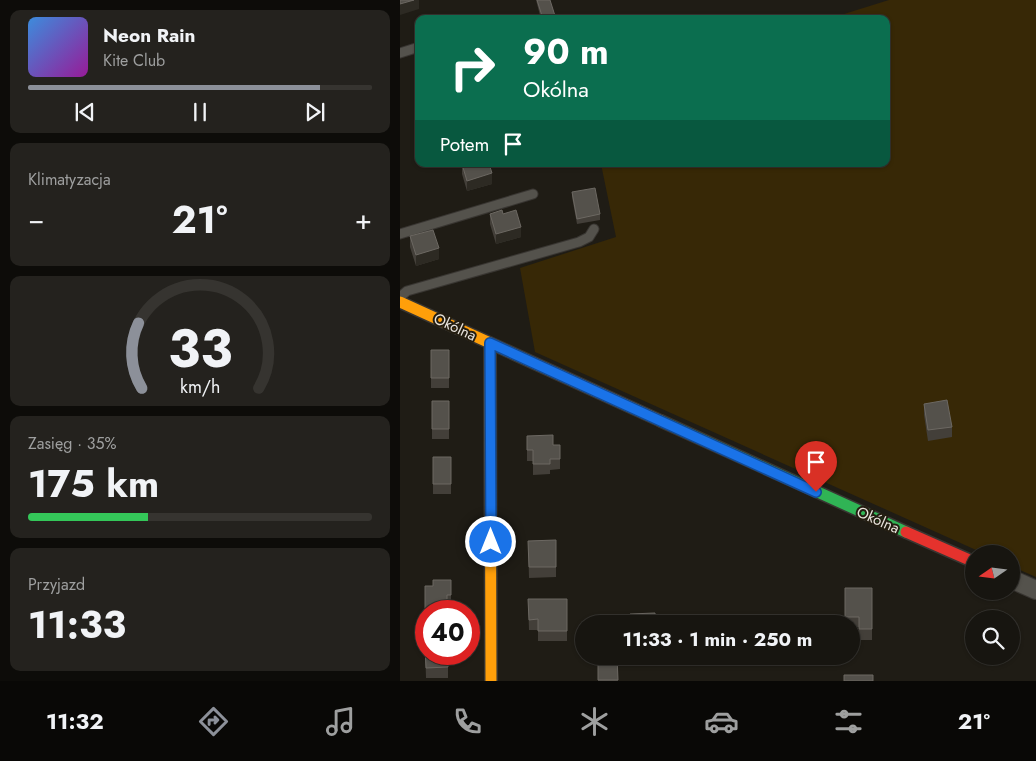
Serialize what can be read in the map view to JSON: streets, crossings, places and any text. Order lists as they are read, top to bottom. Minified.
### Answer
{"streets":{"street":["Okólna"]},"north":"left","page":{"turn":["90 m","Okólna"],"song":["Neon Rain","Kite Club"],"then":"Potem","tile":["Klimatyzacja",["Zasięg · 35%","175 km"],["Przyjazd","11:33"]],"heat":["−","21°","+"],"limit":"40","trip":"11:33 · 1 min · 250 m","tabs":["11:32","21°"],"gauge":["33","km/h"]}}
